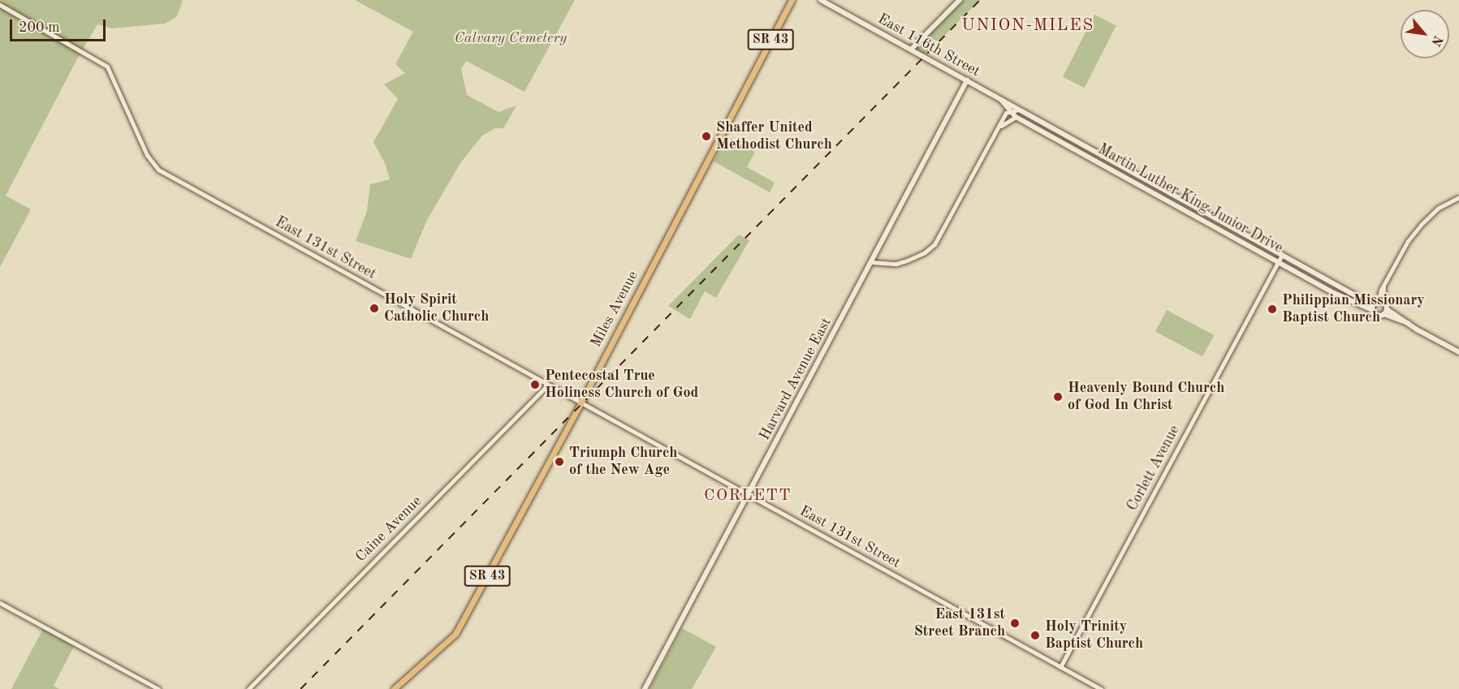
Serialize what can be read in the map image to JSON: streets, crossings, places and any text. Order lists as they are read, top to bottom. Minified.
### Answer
{"streets":{"main road":["SR 43","East 116th Street","Martin Luther King Junior Drive","Miles Avenue","Harvard Avenue East"],"street":["East 131st Street","Corlett Avenue","Caine Avenue"]},"crossings":[["East 116th Street","Martin Luther King Junior Drive"],["East 116th Street","Harvard Avenue East"],["Martin Luther King Junior Drive","Corlett Avenue"],["East 131st Street","Miles Avenue"],["East 131st Street","Harvard Avenue East"],["East 131st Street","Corlett Avenue"],["East 131st Street","Caine Avenue"]],"districts":["UNION-MILES","CORLETT"],"parks":["Calvary Cemetery"],"places":["Shaffer United Methodist Church","Holy Spirit Catholic Church","Philippian Missionary Baptist Church","Pentecostal True Holiness Church of God","Heavenly Bound Church of God In Christ","Triumph Church of the New Age","East 131st Street Branch","Holy Trinity Baptist Church"],"scale_bar":"200 m","north":"bottom right"}
